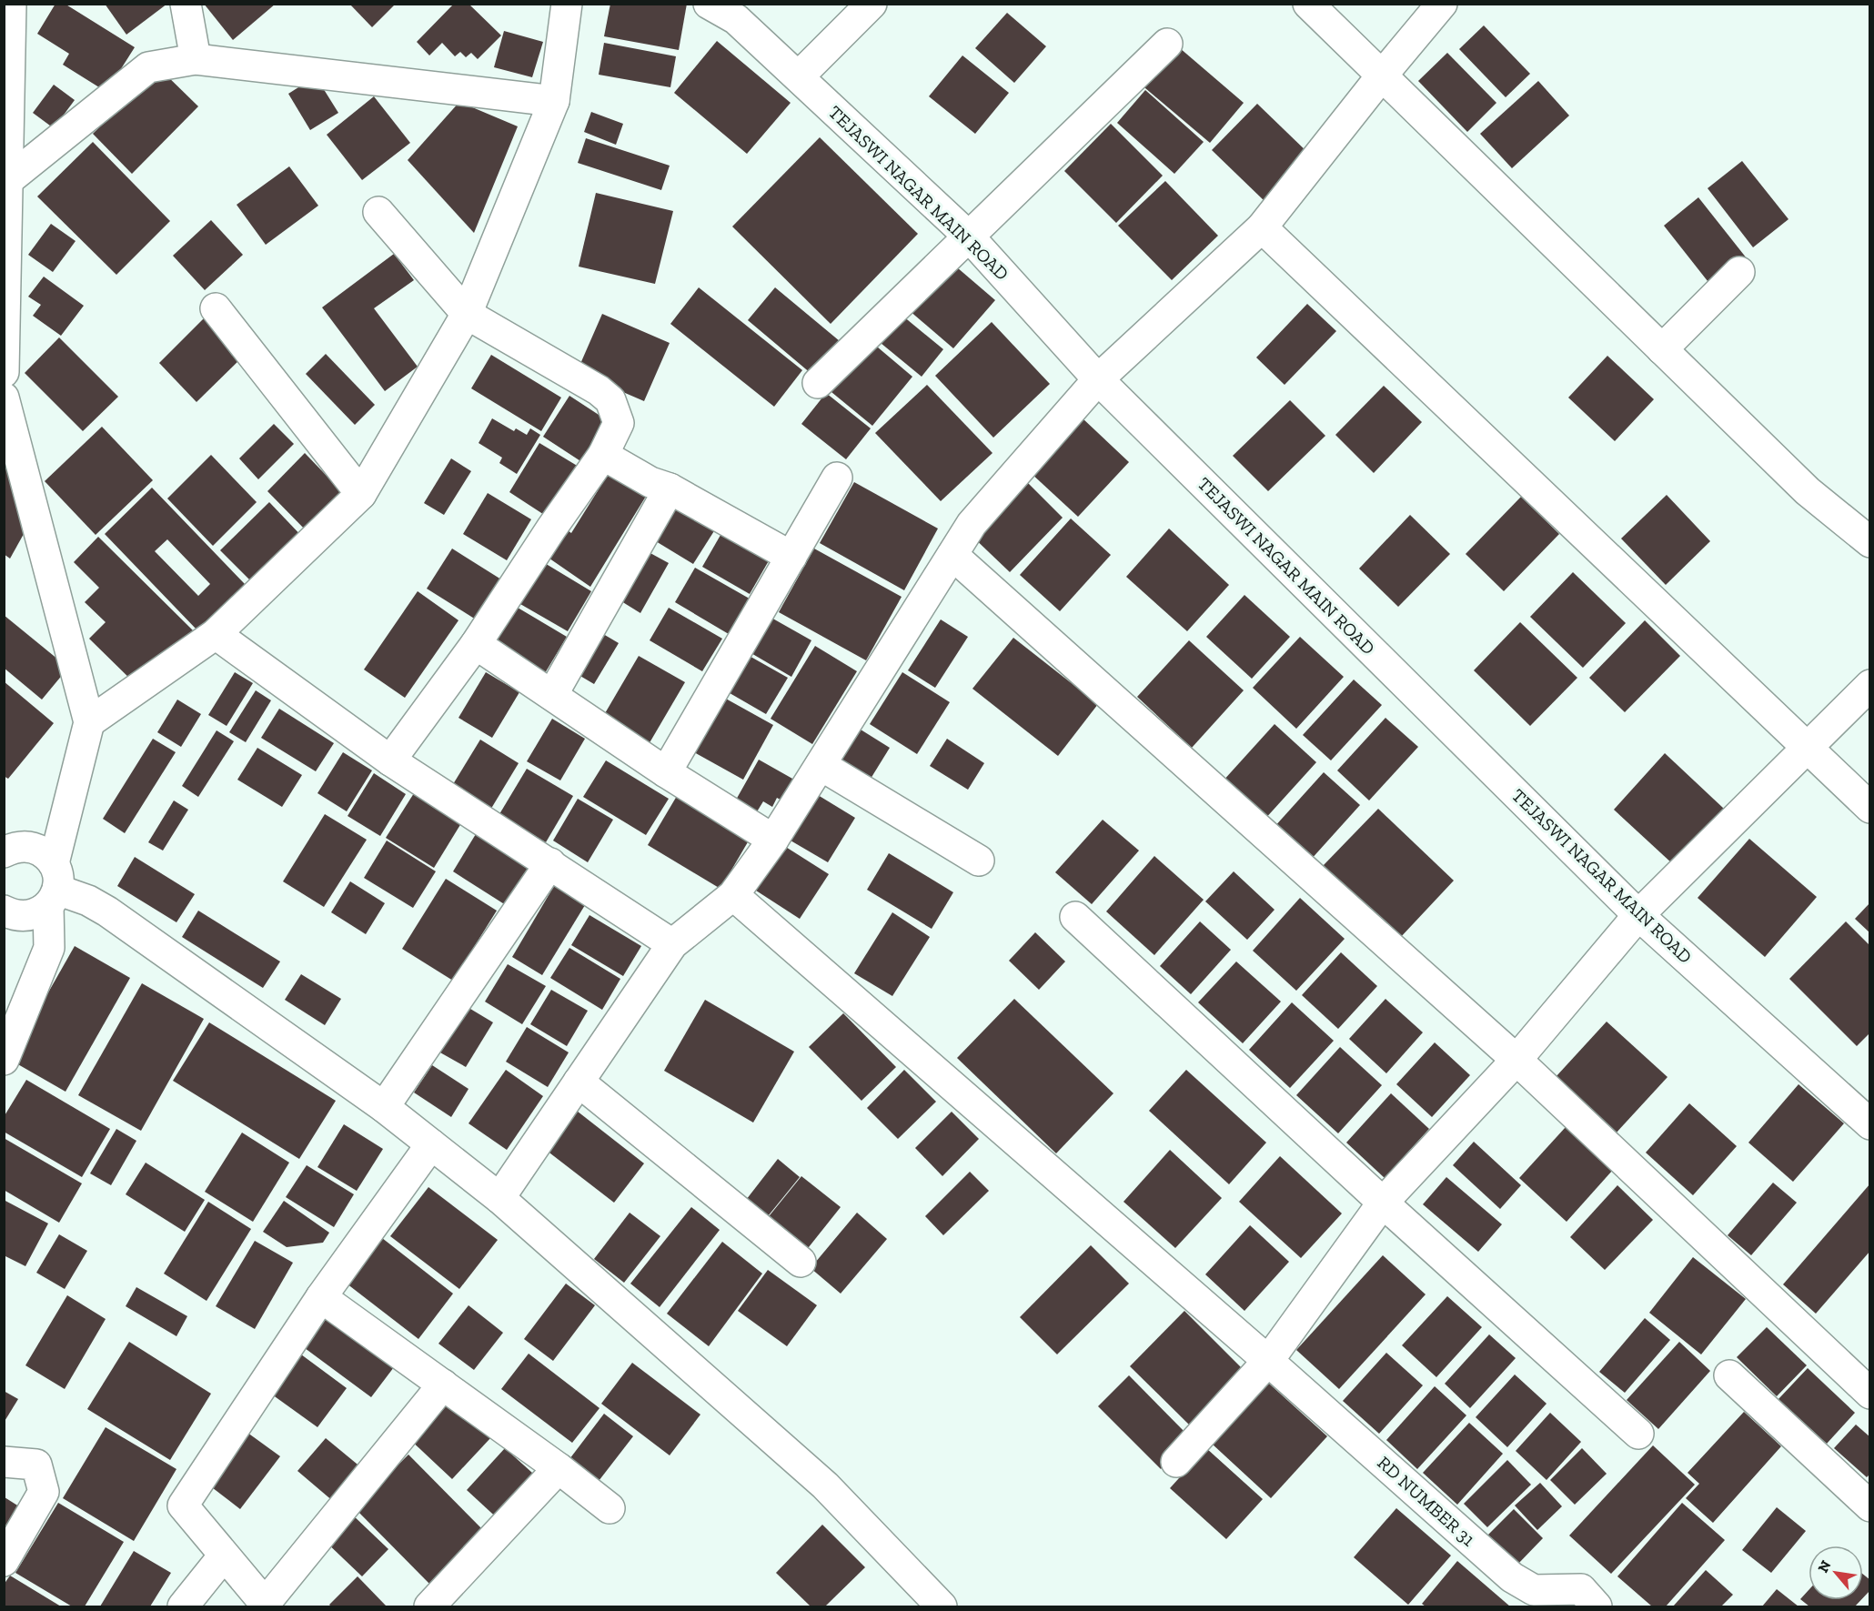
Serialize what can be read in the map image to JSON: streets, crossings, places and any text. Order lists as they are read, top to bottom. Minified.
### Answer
{"streets":{"street":["TEJASWI NAGAR MAIN ROAD","RD NUMBER 31"]},"north":"top left"}
